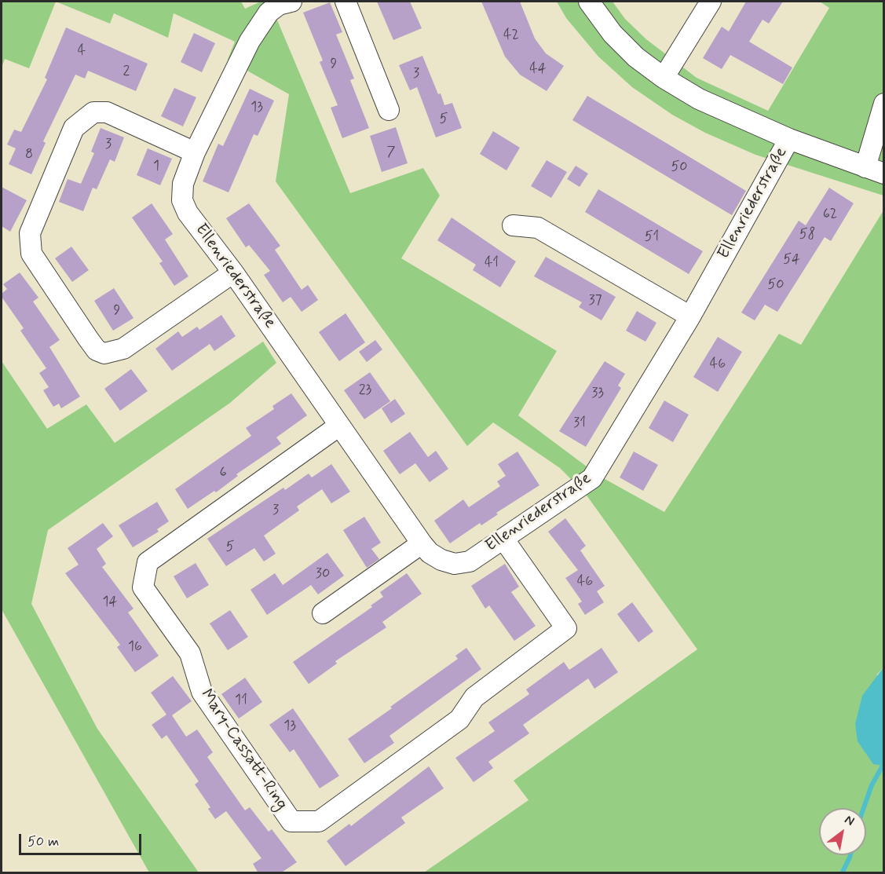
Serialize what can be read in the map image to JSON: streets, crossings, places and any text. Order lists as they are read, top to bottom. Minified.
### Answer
{"streets":{"street":["Ellenriederstraße","Mary-Cassatt-Ring"]},"crossings":[["Ellenriederstraße","Mary-Cassatt-Ring"]],"house_numbers":["42","4","9","44","2","3","13","5","3","7","8","1","50","62","58","51","54","41","50","37","9","46","23","33","31","6","3","5","30","46","14","16","11","13"],"scale_bar":"50 m","north":"top right"}
